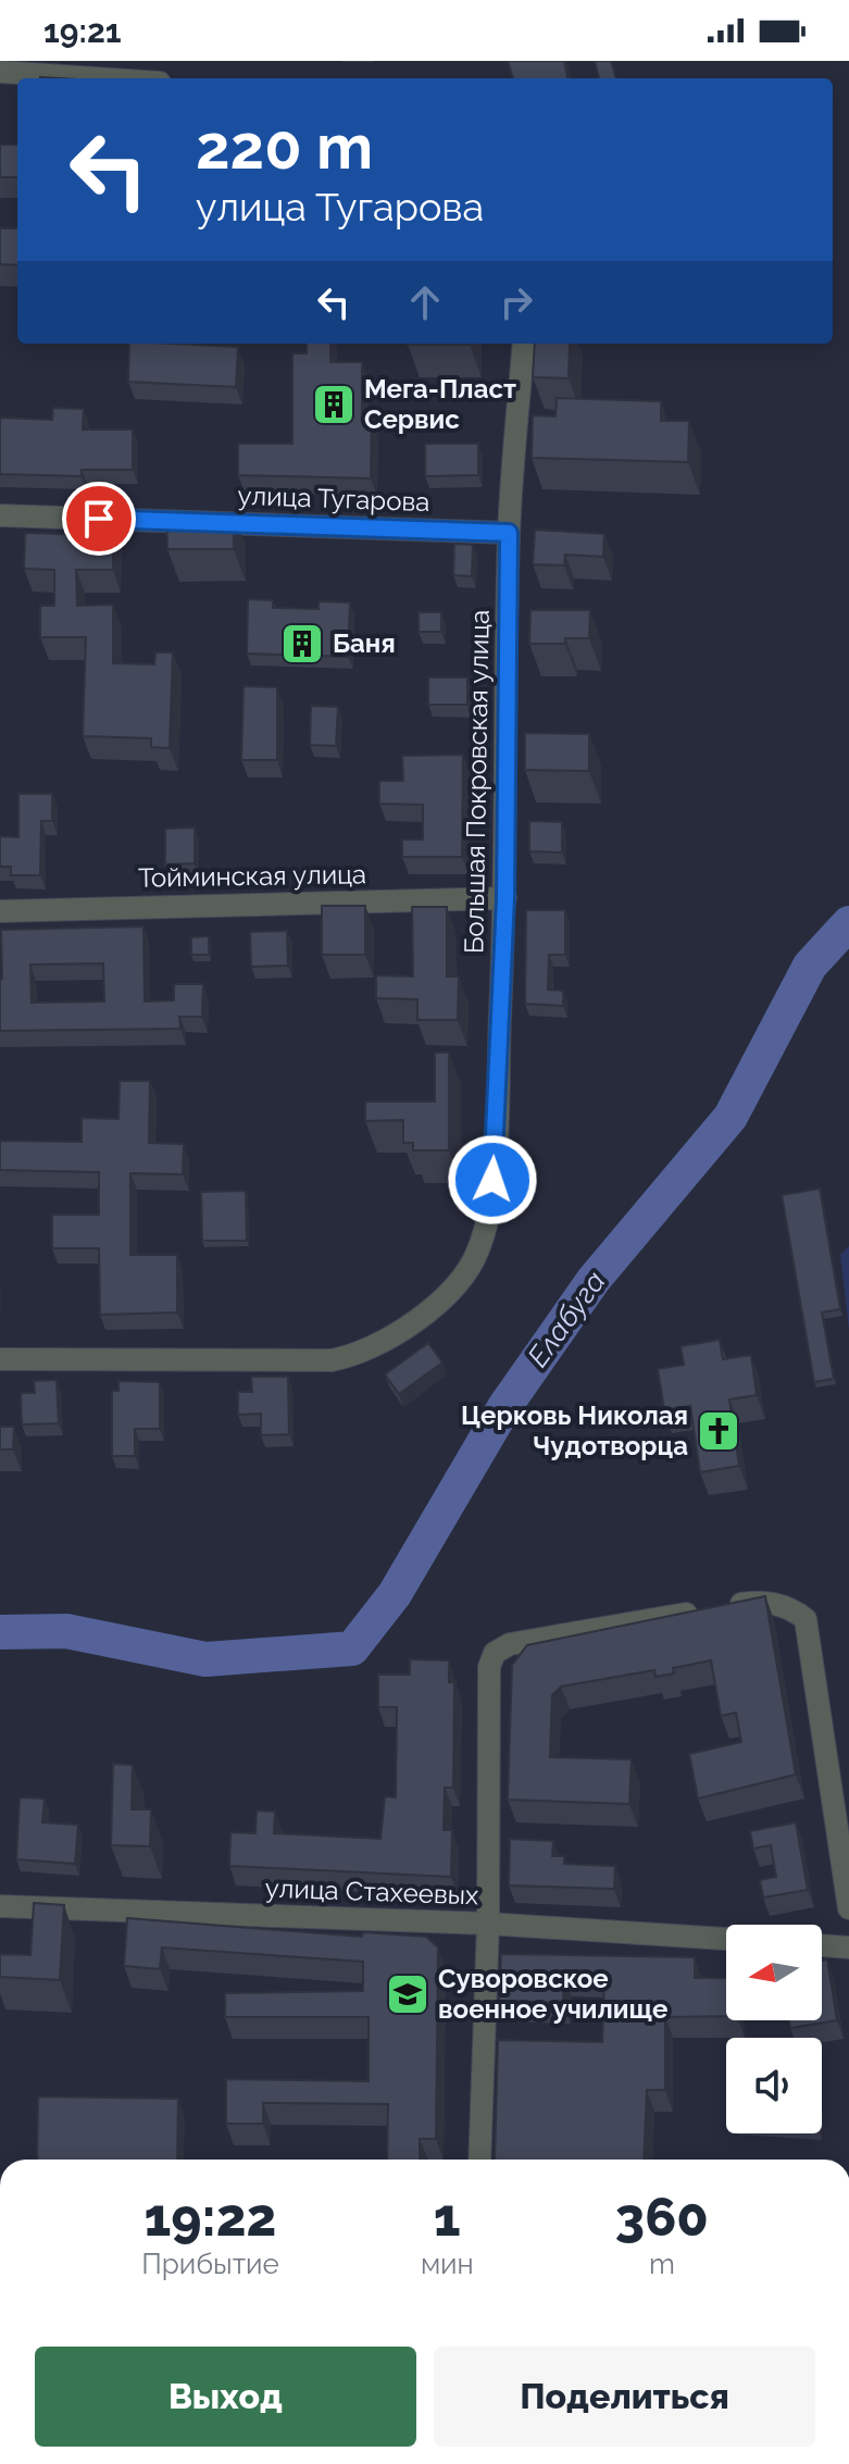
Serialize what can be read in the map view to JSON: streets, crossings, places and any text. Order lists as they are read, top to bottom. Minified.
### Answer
{"streets":{"street":["улица Тугарова","Большая Покровская улица","Тойминская улица","улица Стахеевых"]},"crossings":[["улица Тугарова","Большая Покровская улица"],["Большая Покровская улица","Тойминская улица"]],"water":["Елабуга"],"places":{"building":["Мега-Пласт Сервис","Баня"],"church":["Церковь Николая Чудотворца"],"school or university":["Суворовское военное училище"]},"north":"left","page":{"status":"19:21","turn":["220 m","улица Тугарова"],"eta":["19:22","Прибытие","1","мин","360","m"],"buttons":["Выход","Поделиться"]}}
